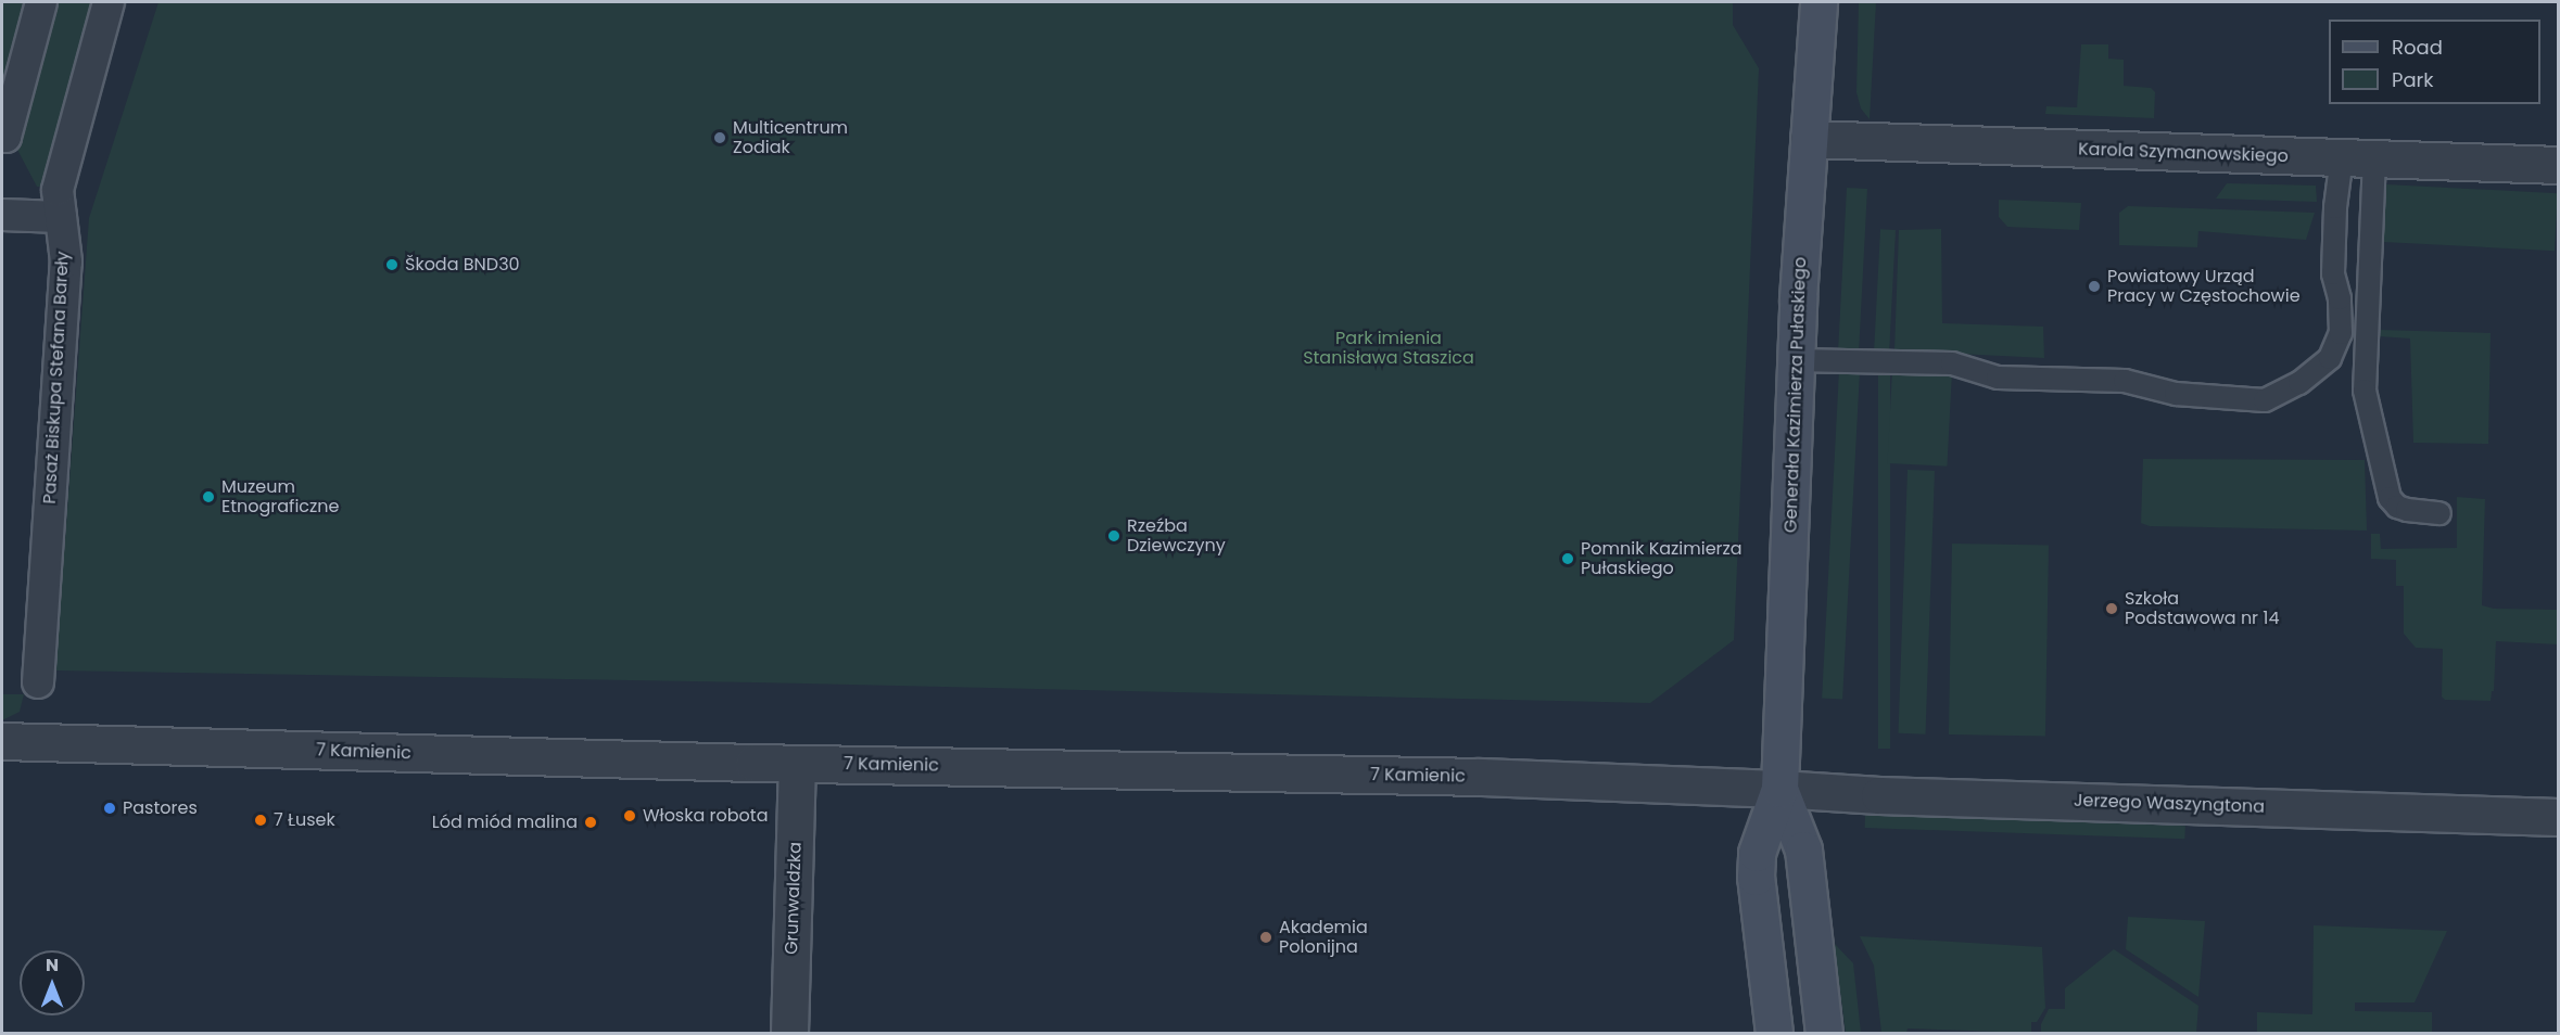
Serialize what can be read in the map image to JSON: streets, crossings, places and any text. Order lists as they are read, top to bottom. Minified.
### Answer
{"streets":{"main road":["Generała Kazimierza Pułaskiego"],"street":["Karola Szymanowskiego","Pasaż Biskupa Stefana Bareły","7 Kamienic","Jerzego Waszyngtona","Grunwaldzka"]},"crossings":[["Karola Szymanowskiego","Generała Kazimierza Pułaskiego"],["Generała Kazimierza Pułaskiego","7 Kamienic"],["Generała Kazimierza Pułaskiego","Jerzego Waszyngtona"],["7 Kamienic","Jerzego Waszyngtona"],["7 Kamienic","Grunwaldzka"]],"parks":["Park imienia Stanisława Staszica"],"places":["Multicentrum Zodiak","Škoda BND30","Powiatowy Urząd Pracy w Częstochowie","Muzeum Etnograficzne","Rzeźba Dziewczyny","Pomnik Kazimierza Pułaskiego","Szkoła Podstawowa nr 14","Pastores","Włoska robota","7 Łusek","Lód miód malina","Akademia Polonijna"],"legend":["Road","Park"],"north":"top"}
